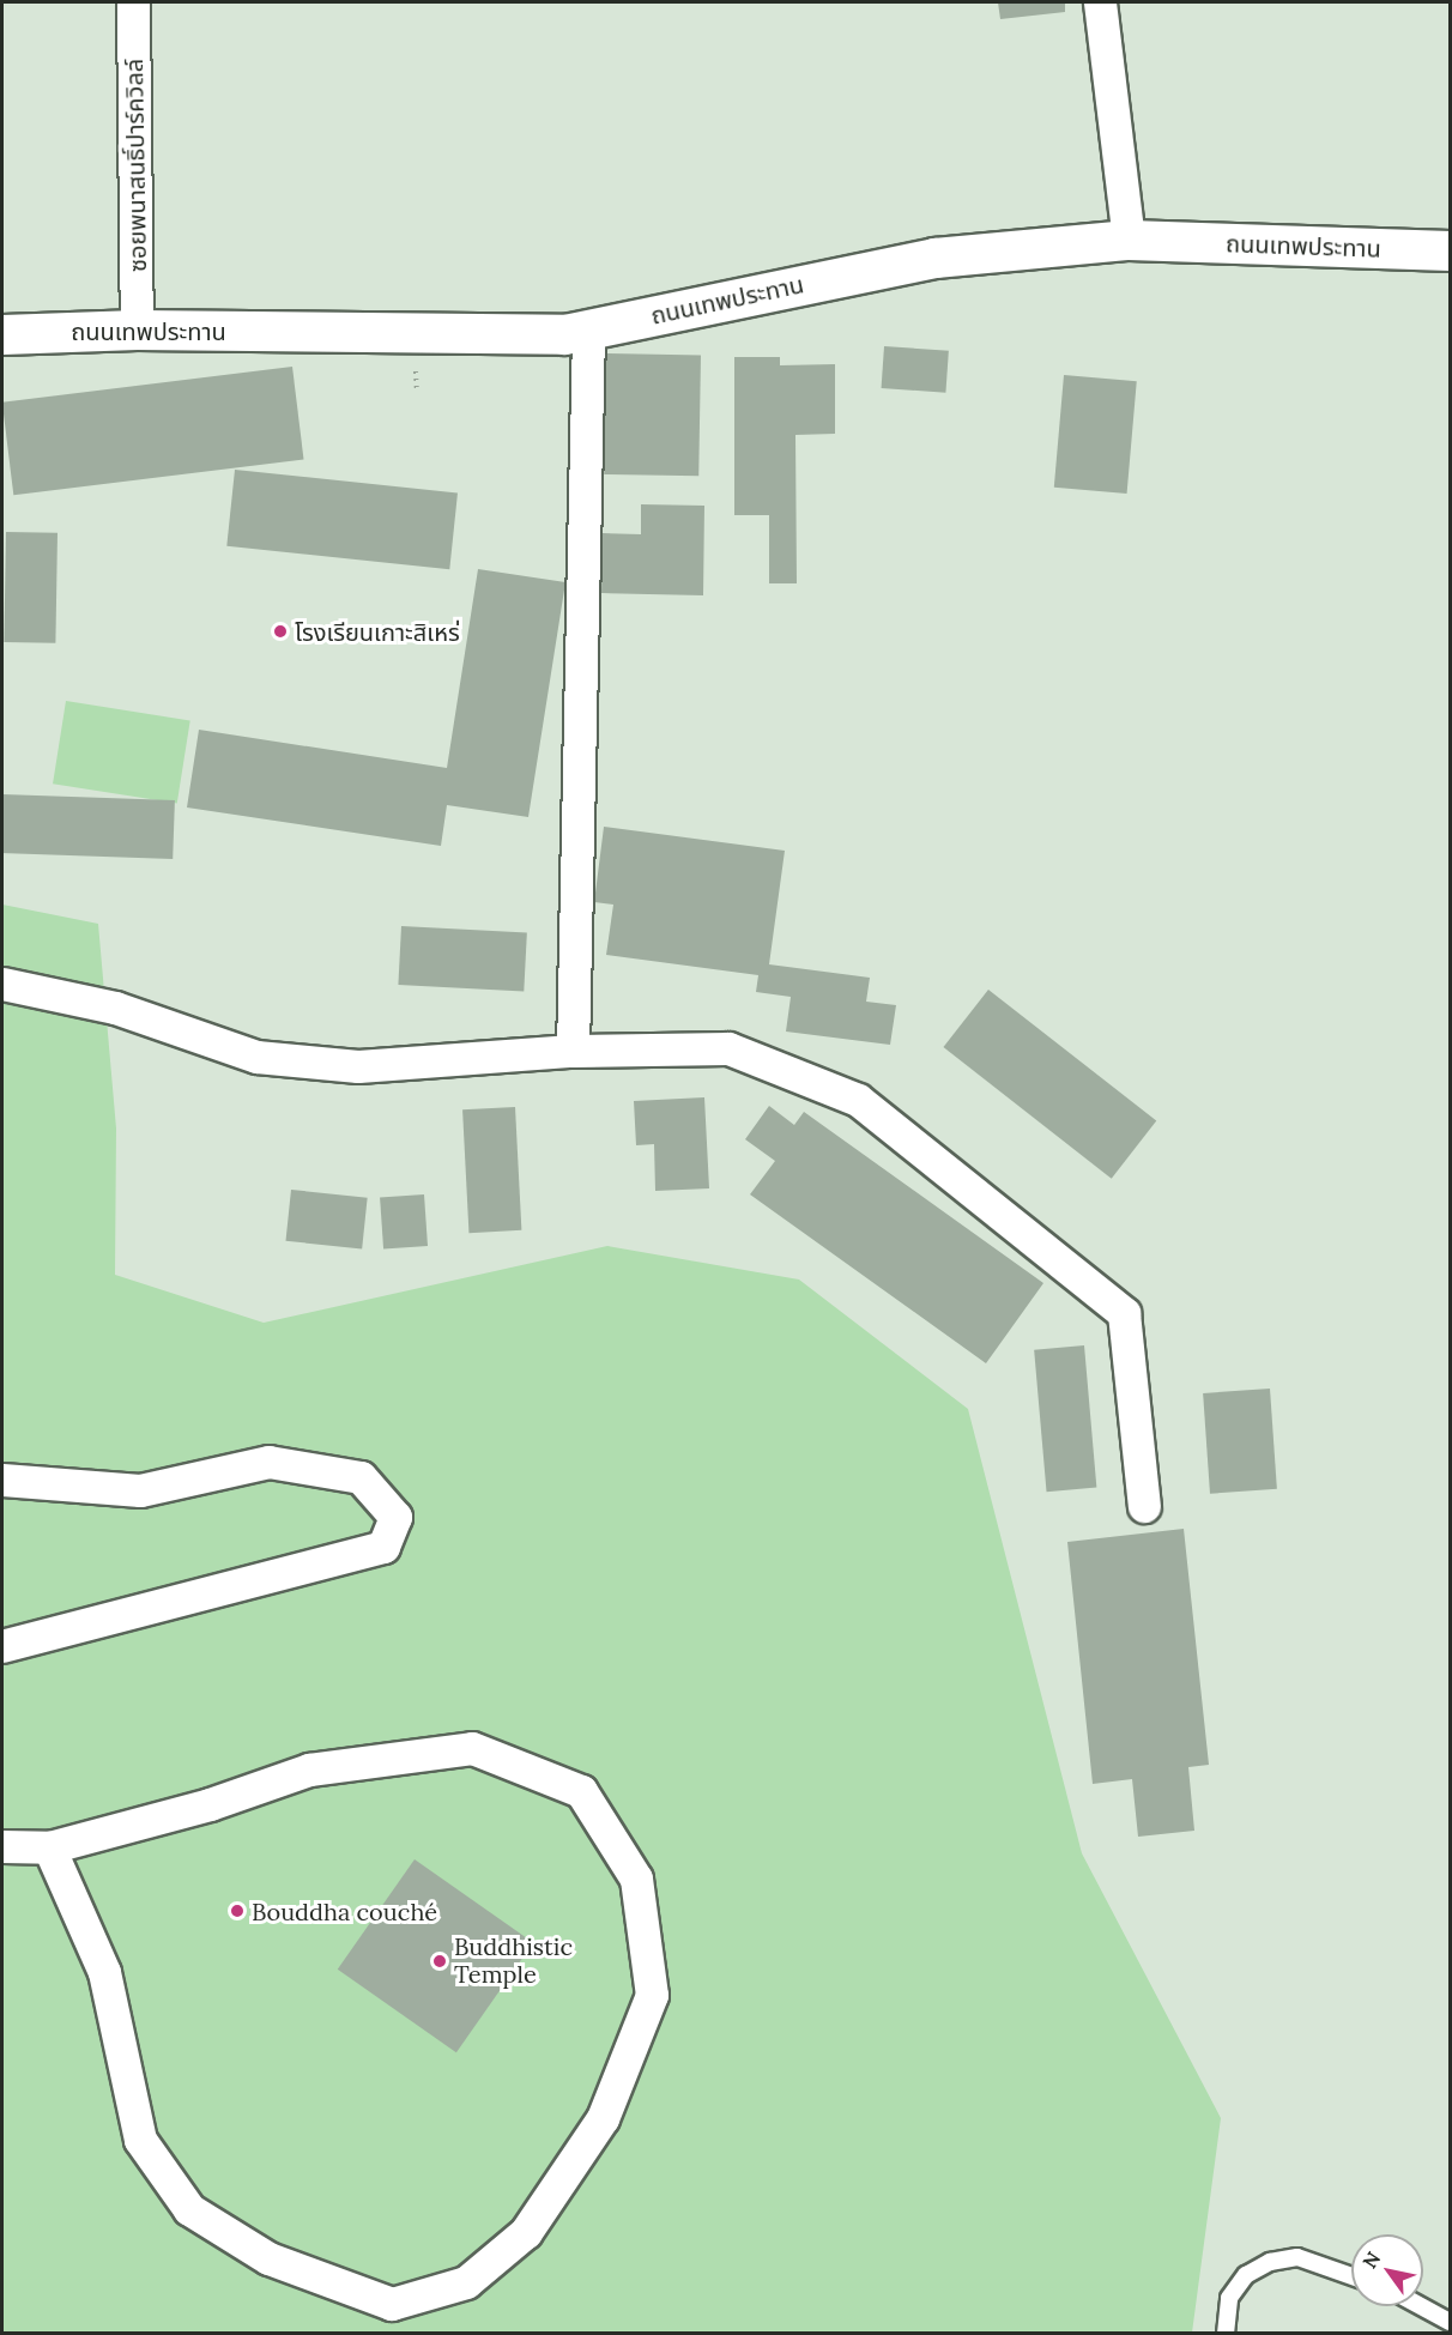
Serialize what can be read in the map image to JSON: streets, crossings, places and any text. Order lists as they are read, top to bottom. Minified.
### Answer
{"streets":{"street":["ซอยพนาสนธิ์ปาร์ควิลล์","ถนนเทพประทาน"]},"crossings":[["ซอยพนาสนธิ์ปาร์ควิลล์","ถนนเทพประทาน"]],"places":["โรงเรียนเกาะสิเหร่","Bouddha couché","Buddhistic Temple"],"north":"top left"}
